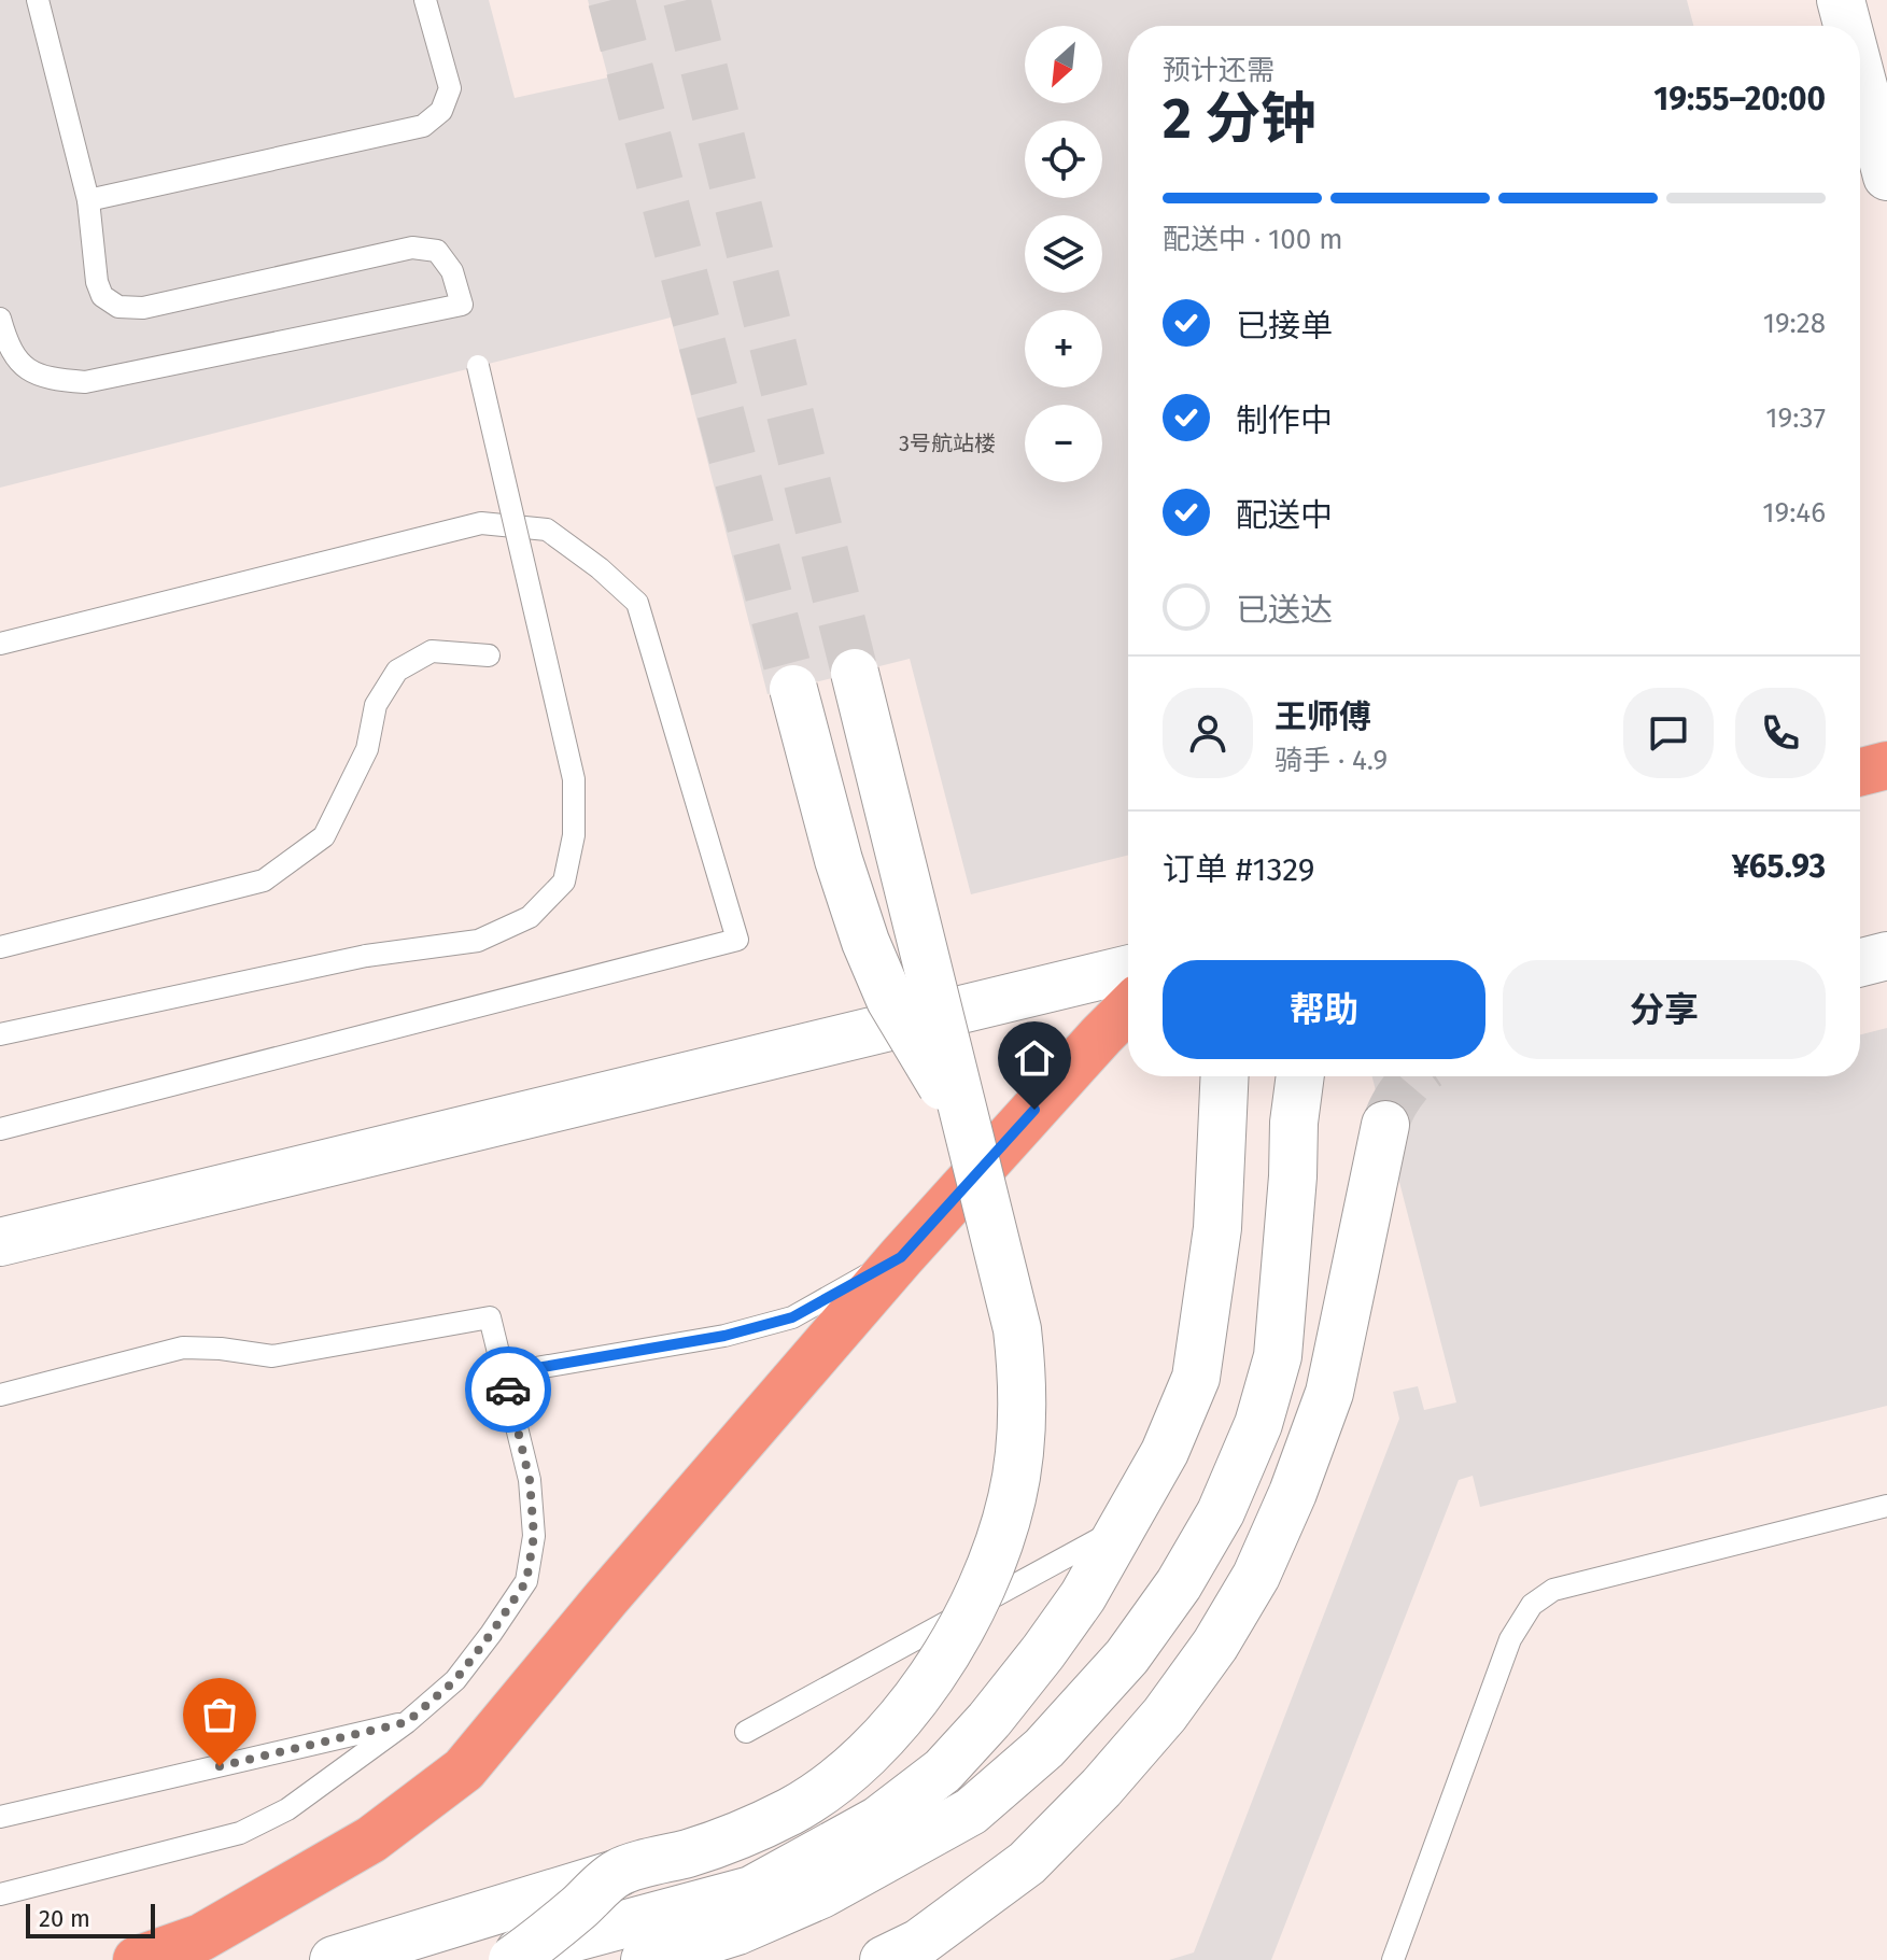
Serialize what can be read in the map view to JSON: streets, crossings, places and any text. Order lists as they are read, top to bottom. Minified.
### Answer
{"house_numbers":["3号航站楼"],"scale_bar":"20 m","north":"bottom left","page":{"map_buttons":["+","−"],"heading":["2 分钟","预计还需","19:55–20:00"],"panel":["王师傅","骑手 · 4.9","订单 #1329","¥65.93"],"bar":"配送中 · 100 m","list":[["已接单","19:28"],["制作中","19:37"],["配送中","19:46"],"已送达"],"buttons":["帮助","分享"],"scale":"20 m"}}
